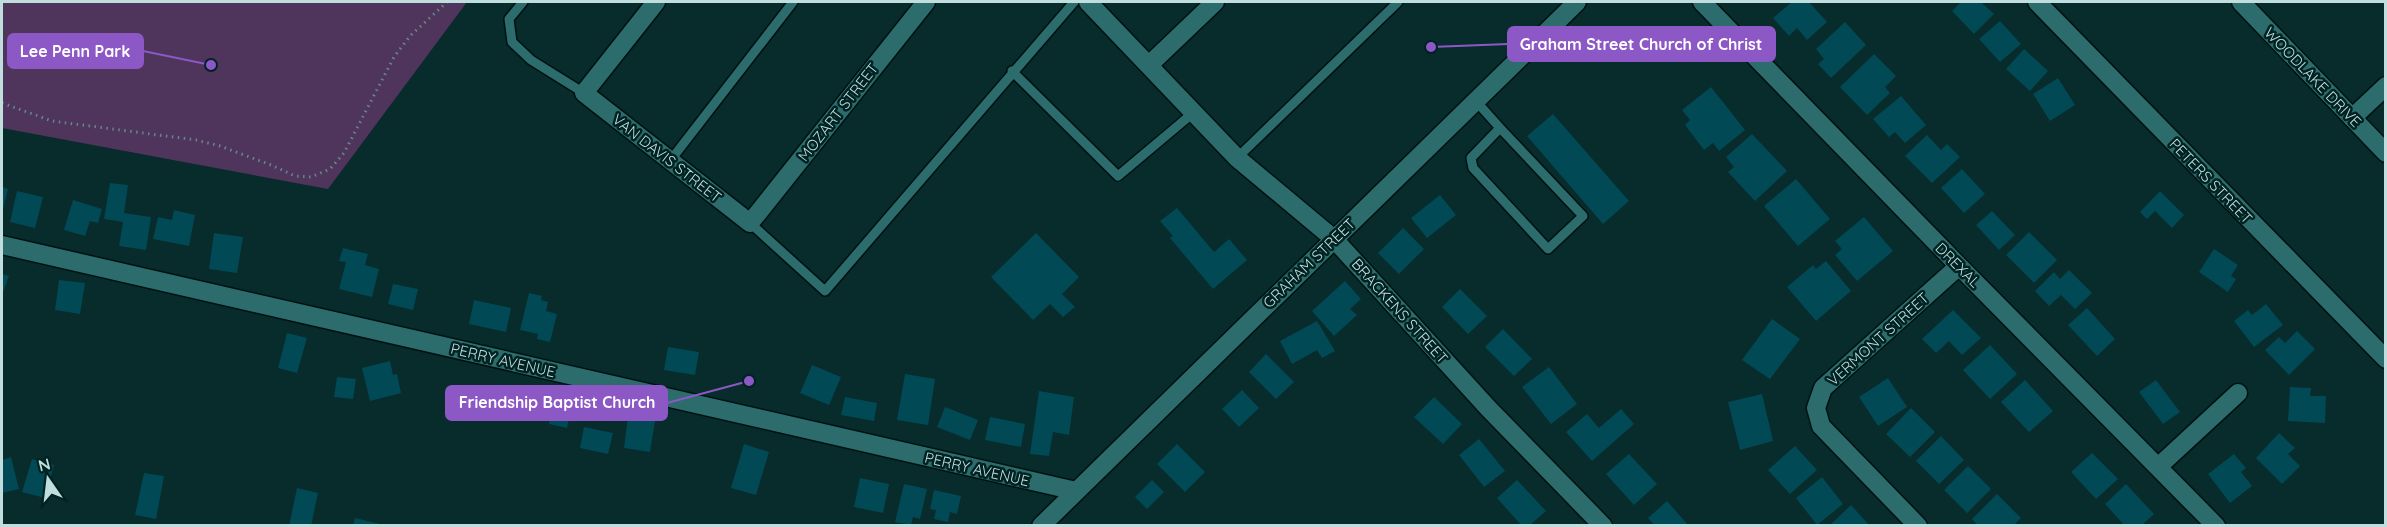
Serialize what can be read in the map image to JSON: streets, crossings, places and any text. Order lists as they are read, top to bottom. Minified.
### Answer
{"streets":{"street":["WOODLAKE DRIVE","MOZART STREET","VAN DAVIS STREET","PETERS STREET","GRAHAM STREET","DREXAL","BRACKENS STREET","VERMONT STREET","PERRY AVENUE"]},"crossings":[["MOZART STREET","VAN DAVIS STREET"],["GRAHAM STREET","BRACKENS STREET"],["GRAHAM STREET","PERRY AVENUE"],["DREXAL","VERMONT STREET"]],"places":["Graham Street Church of Christ","Lee Penn Park","Friendship Baptist Church"],"north":"top"}
